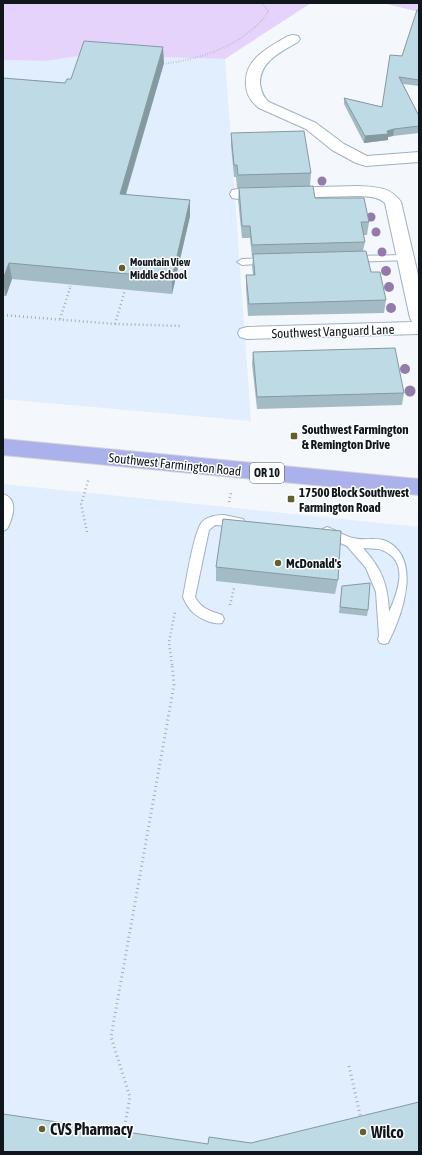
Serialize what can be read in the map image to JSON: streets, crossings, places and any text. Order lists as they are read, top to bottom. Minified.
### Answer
{"streets":{"main road":["Southwest Farmington Road","OR 10"],"street":["Southwest Vanguard Lane"]},"places":{"other":["Mountain View Middle School","McDonald's","CVS Pharmacy","Wilco"],"transit":["Southwest Farmington & Remington Drive","17500 Block Southwest Farmington Road"]}}
